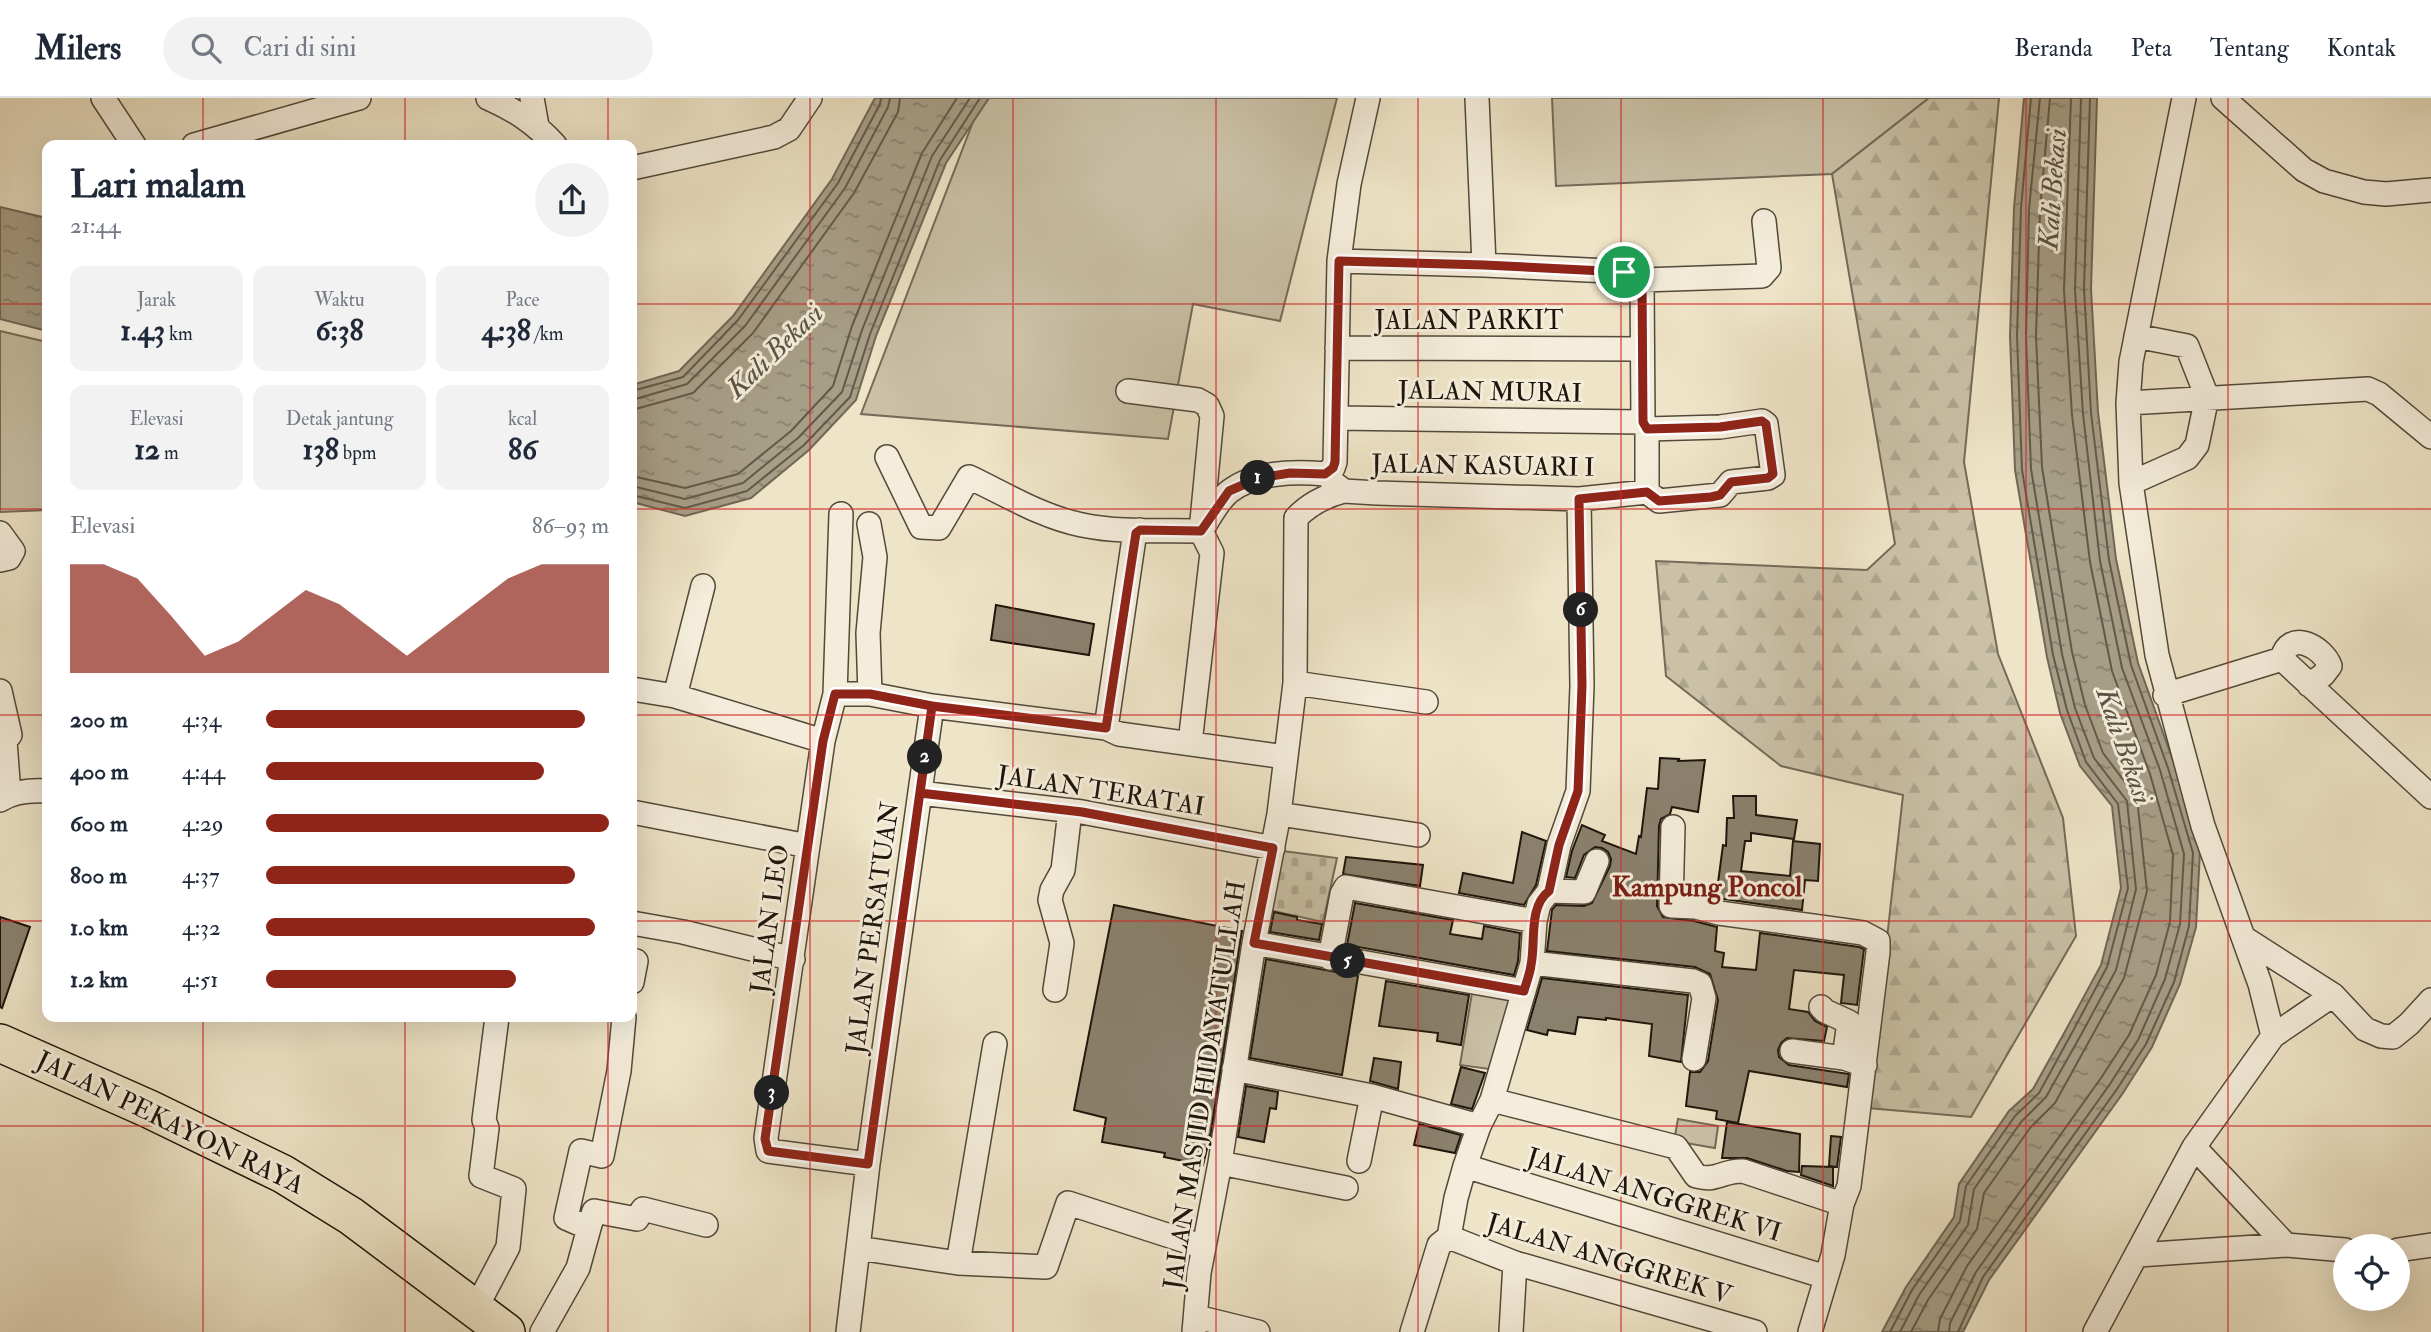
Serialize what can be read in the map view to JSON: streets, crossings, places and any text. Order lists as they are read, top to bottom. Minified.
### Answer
{"streets":{"main road":["JALAN PEKAYON RAYA"],"street":["JALAN PARKIT","JALAN MURAI","JALAN KASUARI I","JALAN TERATAI","JALAN LEO","JALAN PERSATUAN","JALAN MASJID HIDAYATULLAH","JALAN ANGGREK VI","JALAN ANGGREK V"]},"crossings":[["JALAN MURAI","JALAN KASUARI I"],["JALAN KASUARI I","JALAN MASJID HIDAYATULLAH"],["JALAN TERATAI","JALAN PERSATUAN"],["JALAN TERATAI","JALAN MASJID HIDAYATULLAH"],["JALAN LEO","JALAN PERSATUAN"]],"districts":["Kampung Poncol"],"water":["Kali Bekasi"],"page":{"header":"Milers","search":"Cari di sini","nav":["Beranda","Peta","Tentang","Kontak"],"heading":["Lari malam","21:44"],"stats":[["Jarak","1.43 km"],["Waktu","6:38"],["Pace","4:38 /km"],["Elevasi","12 m"],["Detak jantung","138 bpm"],["kcal","86"]],"pins":["1","6","2","5","3"],"chart":["Elevasi","86–93 m"],"list":[{"name":"200 m","note":"4:34"},{"name":"400 m","note":"4:44"},{"name":"600 m","note":"4:29"},{"name":"800 m","note":"4:37"},{"name":"1.0 km","note":"4:32"},{"name":"1.2 km","note":"4:51"}]}}
